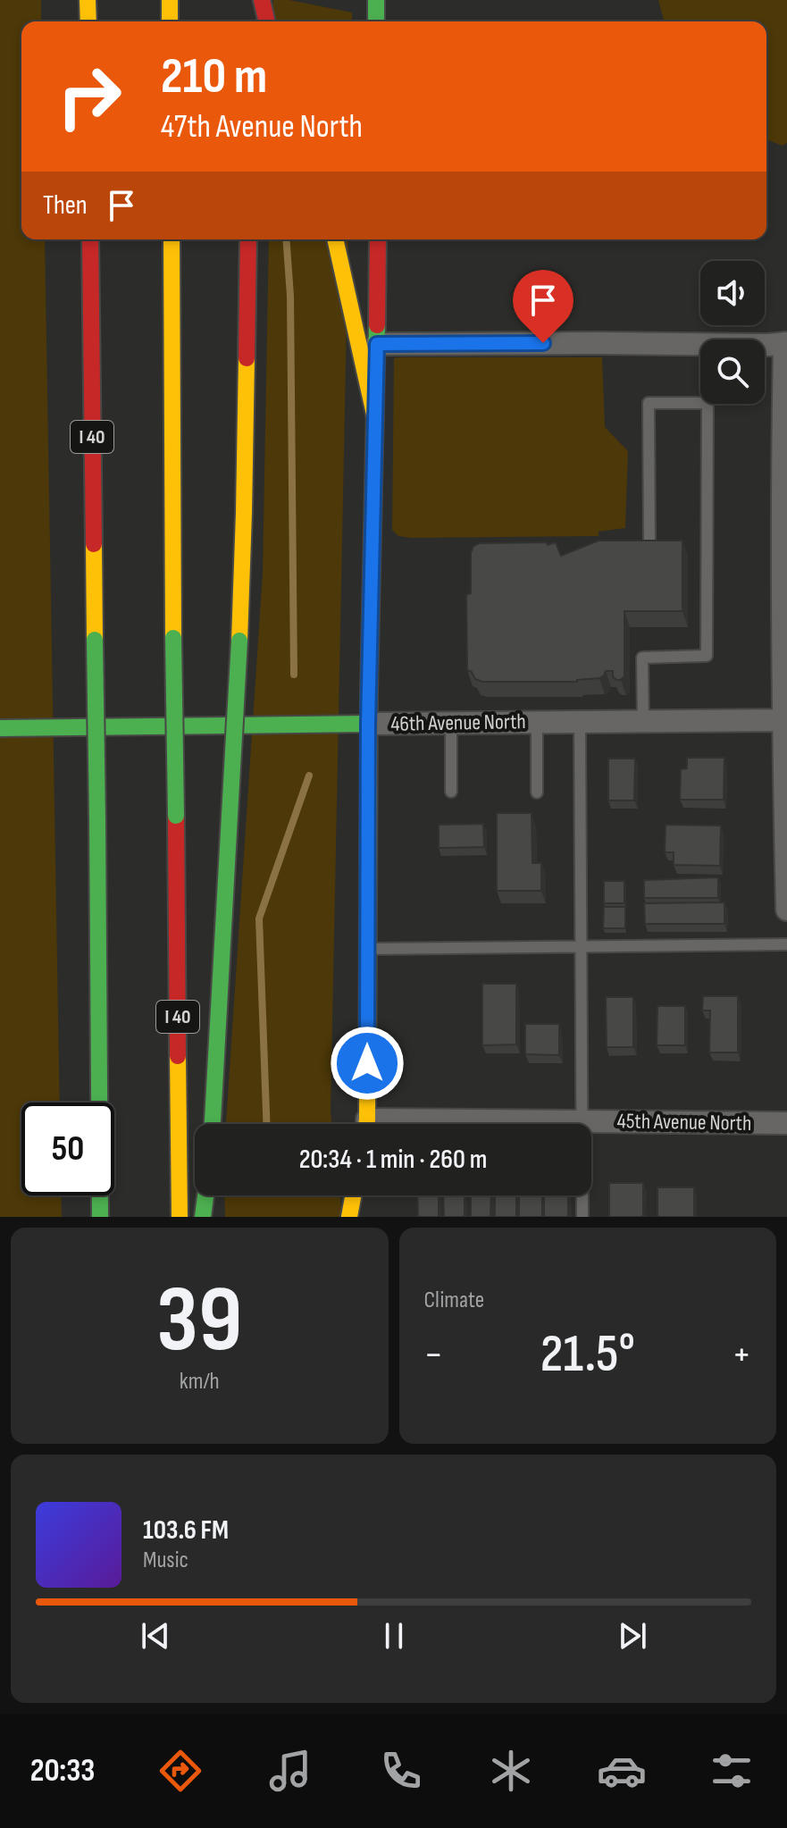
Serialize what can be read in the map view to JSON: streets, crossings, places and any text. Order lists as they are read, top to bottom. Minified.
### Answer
{"streets":{"main road":["I 40","46th Avenue North"],"street":["45th Avenue North"]},"page":{"turn":["210 m","47th Avenue North"],"then":"Then","limit":"50","trip":"20:34 · 1 min · 260 m","tile":[["39","km/h"],"Climate"],"heat":["−","21.5°","+"],"song":["103.6 FM","Music"],"tabs":"20:33"}}
